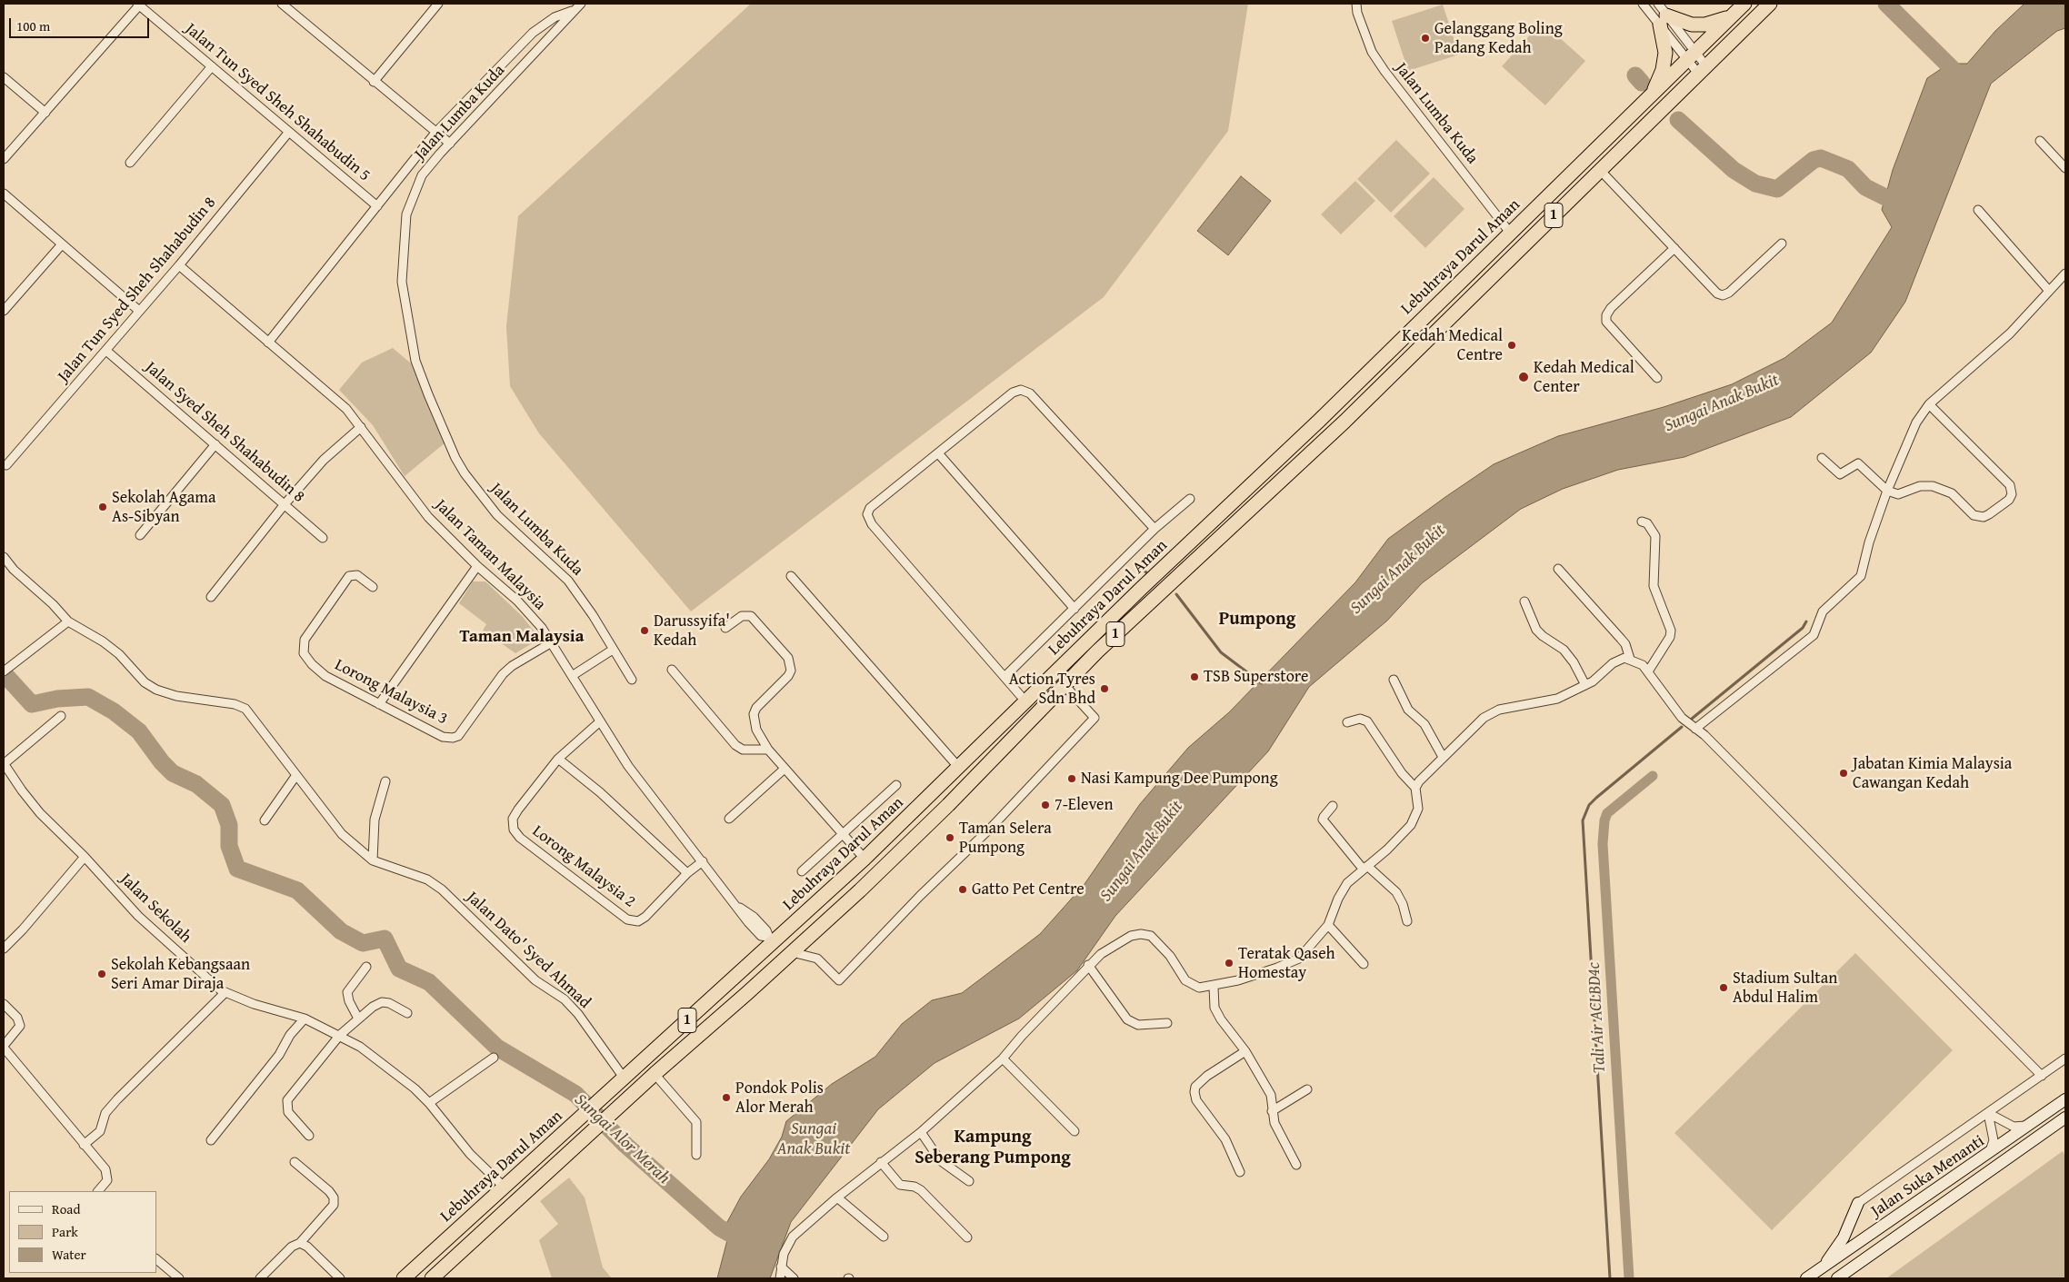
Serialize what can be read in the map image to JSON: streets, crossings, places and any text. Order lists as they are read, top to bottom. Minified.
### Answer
{"streets":{"highway":["1","Lebuhraya Darul Aman"],"main road":["Jalan Suka Menanti"],"street":["Jalan Tun Syed Sheh Shahabudin 5","Jalan Lumba Kuda","Jalan Tun Syed Sheh Shahabudin 8","Jalan Syed Sheh Shahabudin 8","Jalan Taman Malaysia","Lorong Malaysia 3","Lorong Malaysia 2","Jalan Sekolah","Jalan Dato' Syed Ahmad"]},"crossings":[["Jalan Tun Syed Sheh Shahabudin 5","Jalan Tun Syed Sheh Shahabudin 8"],["Jalan Lumba Kuda","Lebuhraya Darul Aman"],["Lebuhraya Darul Aman","Jalan Taman Malaysia"],["Lebuhraya Darul Aman","Jalan Sekolah"],["Lebuhraya Darul Aman","Jalan Dato' Syed Ahmad"],["Jalan Tun Syed Sheh Shahabudin 8","Jalan Syed Sheh Shahabudin 8"],["Jalan Tun Syed Sheh Shahabudin 8","Jalan Taman Malaysia"],["Jalan Taman Malaysia","Lorong Malaysia 3"],["Jalan Taman Malaysia","Lorong Malaysia 2"]],"districts":["Pumpong","Taman Malaysia","Kampung Seberang Pumpong"],"water":["Sungai Anak Bukit","Tali Air ACLBD4c","Sungai Alor Merah"],"places":["Gelanggang Boling Padang Kedah","Kedah Medical Centre","Kedah Medical Center","Sekolah Agama As-Sibyan","Darussyifa' Kedah","TSB Superstore","Action Tyres Sdn Bhd","Jabatan Kimia Malaysia Cawangan Kedah","Nasi Kampung Dee Pumpong","7-Eleven","Taman Selera Pumpong","Gatto Pet Centre","Teratak Qaseh Homestay","Sekolah Kebangsaan Seri Amar Diraja","Stadium Sultan Abdul Halim","Pondok Polis Alor Merah"],"legend":["Road","Park","Water"],"scale_bar":"100 m"}
